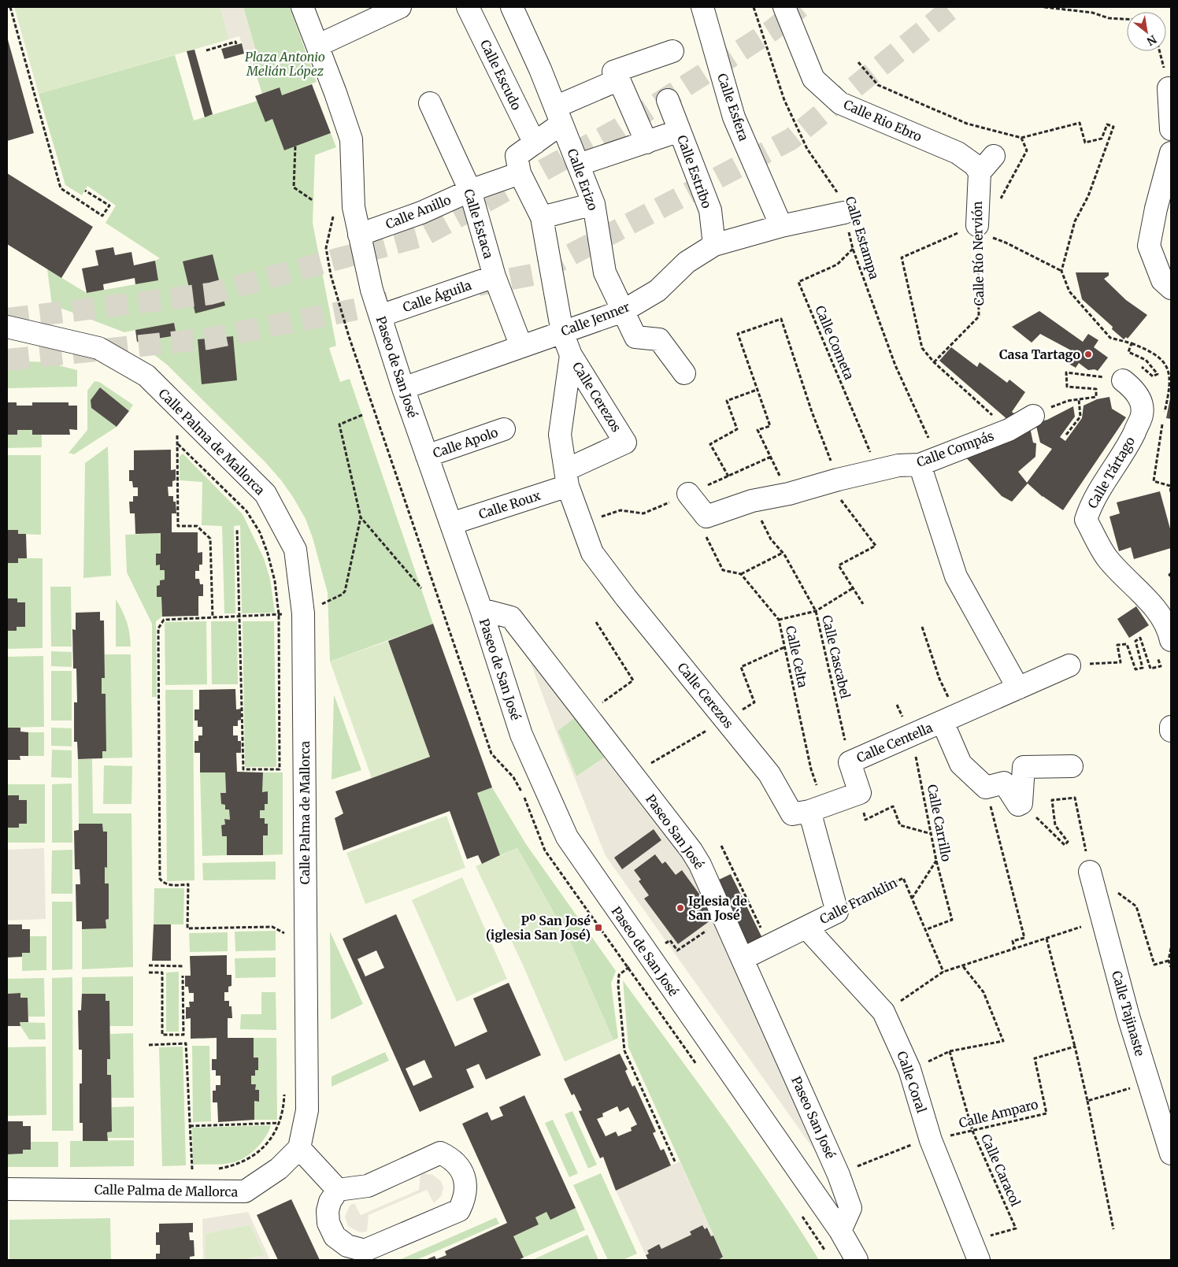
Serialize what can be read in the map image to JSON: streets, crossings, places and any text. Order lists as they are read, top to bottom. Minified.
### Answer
{"streets":{"street":["Calle Escudo","Calle Esfera","Calle Rio Ebro","Calle Estribo","Calle Erizo","Calle Anillo","Calle Estaca","Calle Río Nervión","Calle Águila","Calle Jenner","Paseo de San José","Calle Cerezos","Calle Palma de Mallorca","Calle Apolo","Calle Compás","Calle Tártago","Calle Roux","Calle Centella","Paseo San José","Calle Franklin","Calle Tajinaste","Calle Coral"],"path":["Calle Estampa","Calle Cometa","Calle Celta","Calle Cascabel","Calle Carrillo","Calle Amparo","Calle Caracol"]},"crossings":[["Calle Esfera","Calle Jenner"],["Calle Rio Ebro","Calle Río Nervión"],["Calle Estribo","Calle Jenner"],["Calle Erizo","Calle Jenner"],["Calle Anillo","Calle Estaca"],["Calle Anillo","Paseo de San José"],["Calle Anillo","Calle Cerezos"],["Calle Estaca","Calle Águila"],["Calle Estaca","Calle Jenner"],["Calle Estampa","Calle Jenner"],["Calle Estampa","Calle Cometa"],["Calle Estampa","Calle Compás"],["Calle Águila","Paseo de San José"],["Calle Jenner","Paseo de San José"],["Calle Jenner","Calle Cerezos"],["Calle Cometa","Calle Compás"],["Paseo de San José","Calle Apolo"],["Paseo de San José","Calle Roux"],["Paseo de San José","Paseo San José"],["Calle Cerezos","Calle Roux"],["Calle Cerezos","Calle Celta"],["Calle Compás","Calle Cascabel"],["Calle Cascabel","Calle Centella"],["Calle Centella","Calle Carrillo"],["Calle Carrillo","Calle Franklin"],["Paseo San José","Calle Franklin"],["Paseo San José","Calle Amparo"],["Calle Franklin","Calle Coral"],["Calle Coral","Calle Amparo"],["Calle Coral","Calle Caracol"],["Calle Amparo","Calle Caracol"]],"parks":["Plaza Antonio Melián López"],"places":{"other":["Casa Tartago","Iglesia de San José"],"transit":["Pº San José (iglesia San José)"]},"north":"bottom right"}
